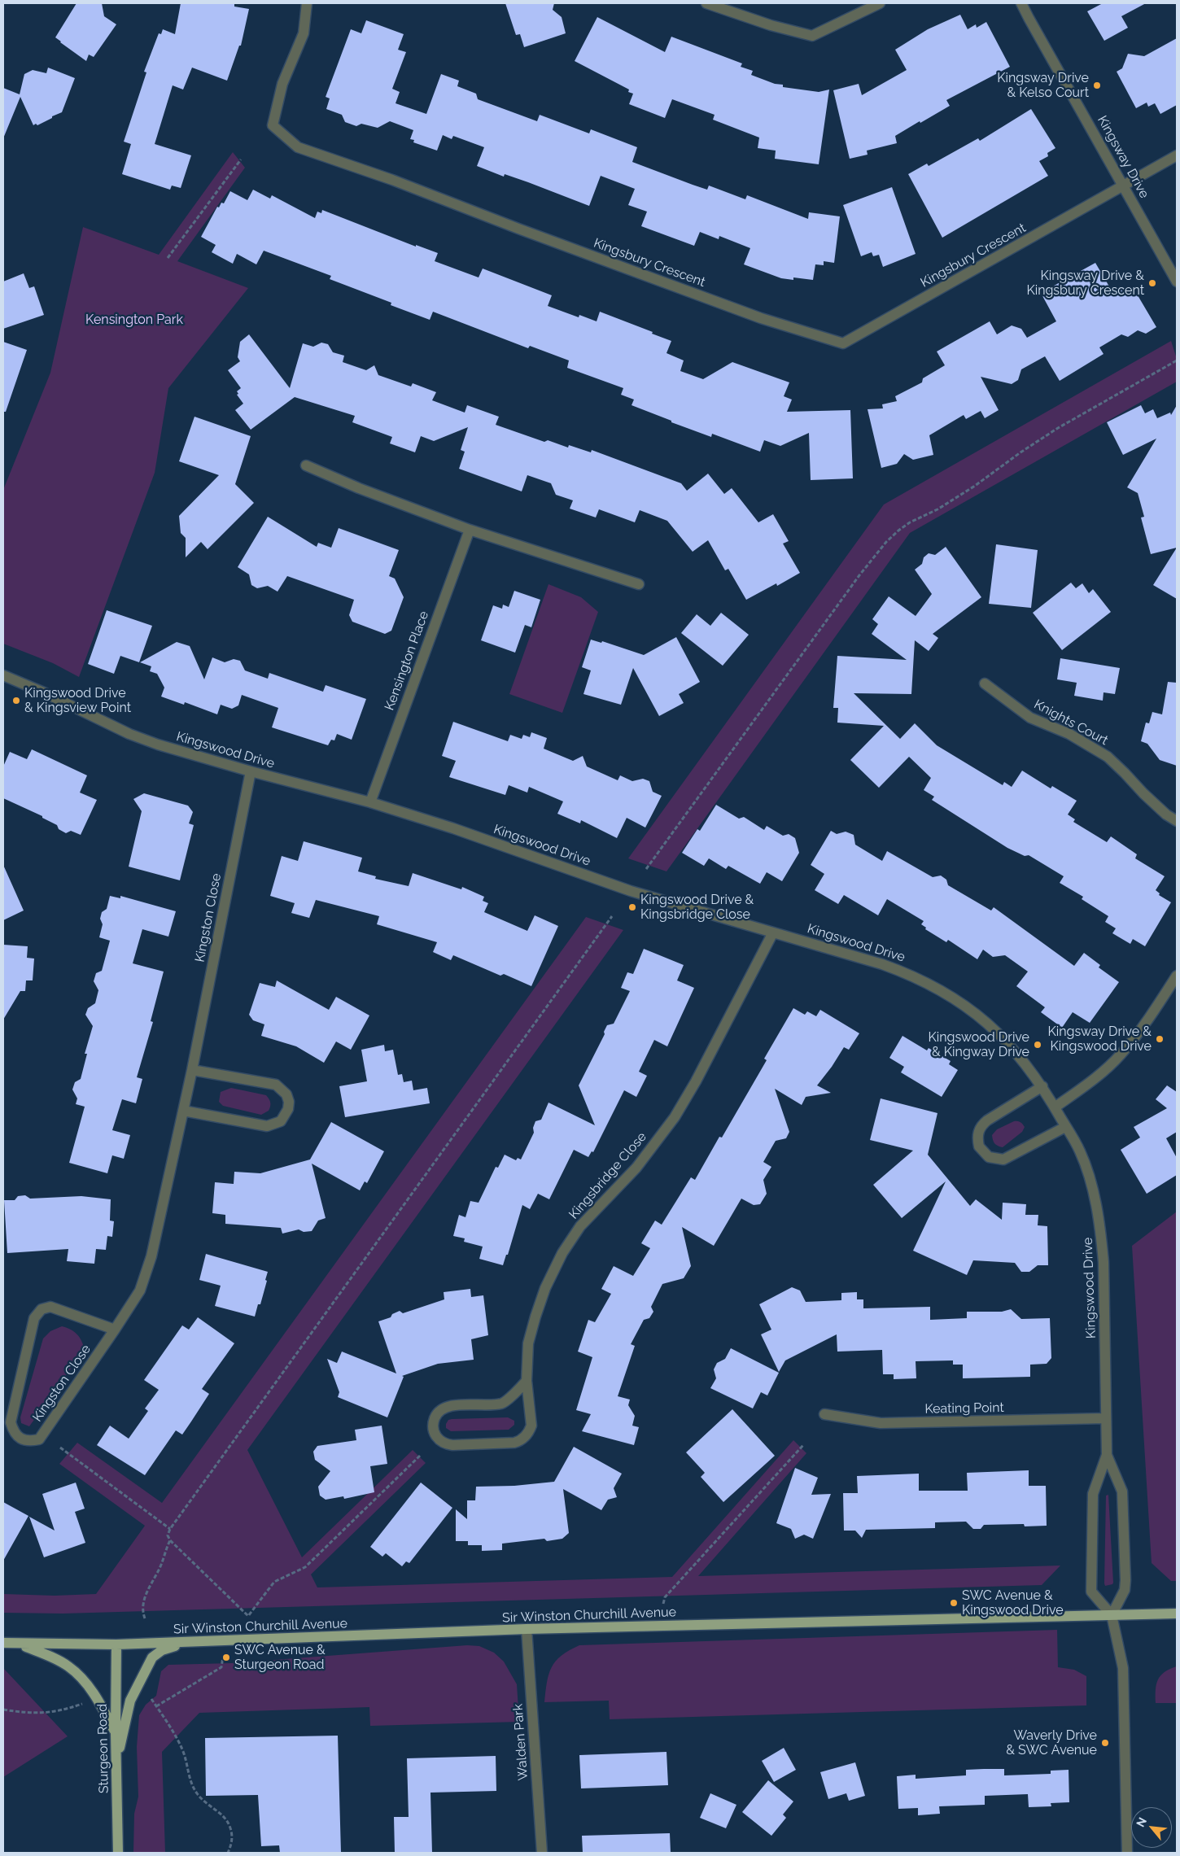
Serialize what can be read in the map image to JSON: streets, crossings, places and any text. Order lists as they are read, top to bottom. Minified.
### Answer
{"streets":{"main road":["Sir Winston Churchill Avenue","Sturgeon Road"],"street":["Kingsway Drive","Kingsbury Crescent","Kensington Place","Knights Court","Kingswood Drive","Kingston Close","Kingsbridge Close","Keating Point","Walden Park"]},"crossings":[["Kingsway Drive","Kingsbury Crescent"],["Kensington Place","Kingswood Drive"],["Kingswood Drive","Kingston Close"],["Kingswood Drive","Kingsbridge Close"],["Kingswood Drive","Keating Point"],["Kingswood Drive","Sir Winston Churchill Avenue"],["Sir Winston Churchill Avenue","Walden Park"],["Sir Winston Churchill Avenue","Sturgeon Road"]],"parks":["Kensington Park"],"places":["Kingsway Drive & Kelso Court","Kingsway Drive & Kingsbury Crescent","Kingswood Drive & Kingsview Point","Kingswood Drive & Kingsbridge Close","Kingsway Drive & Kingswood Drive","Kingswood Drive & Kingway Drive","SWC Avenue & Kingswood Drive","SWC Avenue & Sturgeon Road","Waverly Drive & SWC Avenue"],"north":"top left"}
